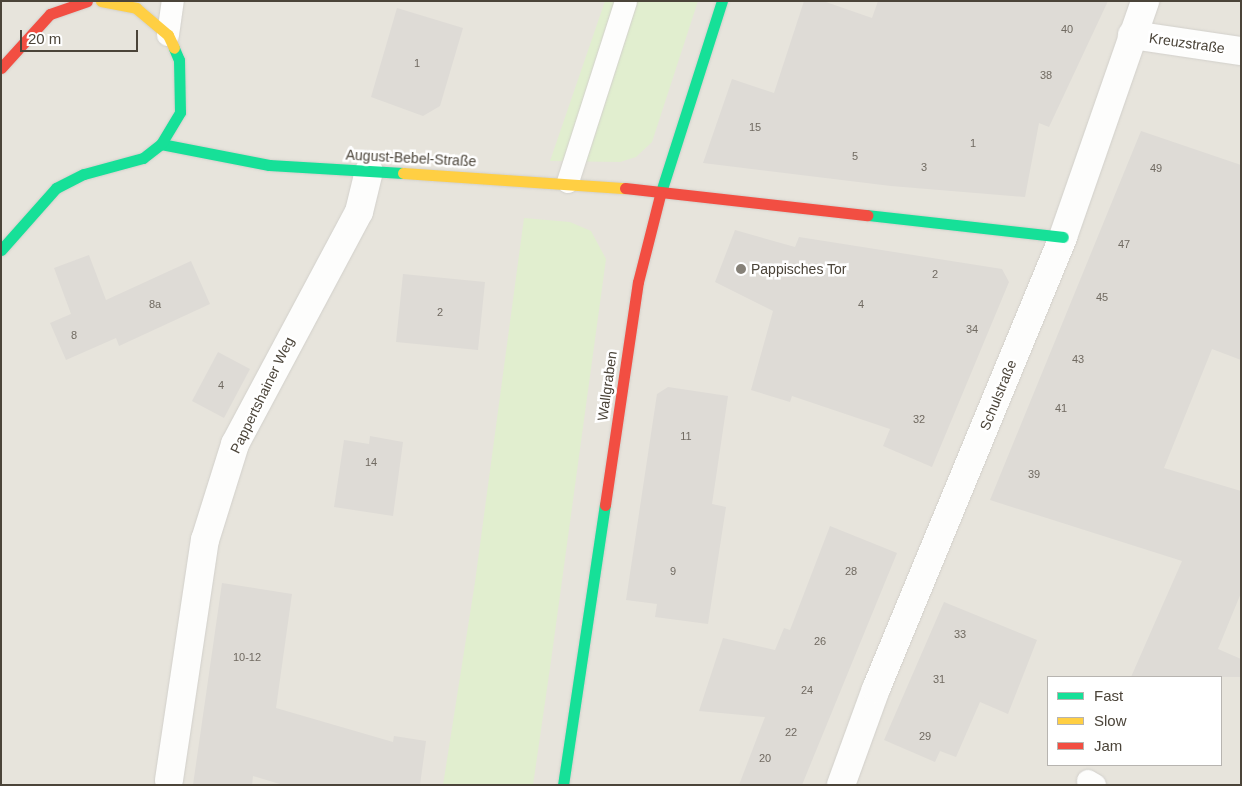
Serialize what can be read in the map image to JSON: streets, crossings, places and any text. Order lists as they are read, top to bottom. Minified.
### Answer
{"streets":{"street":["Kreuzstraße","August-Bebel-Straße","Wallgraben","Pappertshainer Weg","Schulstraße"]},"crossings":[["Kreuzstraße","Schulstraße"],["August-Bebel-Straße","Wallgraben"],["August-Bebel-Straße","Pappertshainer Weg"]],"places":["Pappisches Tor"],"house_numbers":["40","1","38","15","1","5","3","49","47","2","45","8a","4","2","34","8","43","4","41","32","11","14","39","9","28","33","26","10-12","31","24","22","29","20"],"legend":["Fast","Slow","Jam"],"scale_bar":"20 m"}
